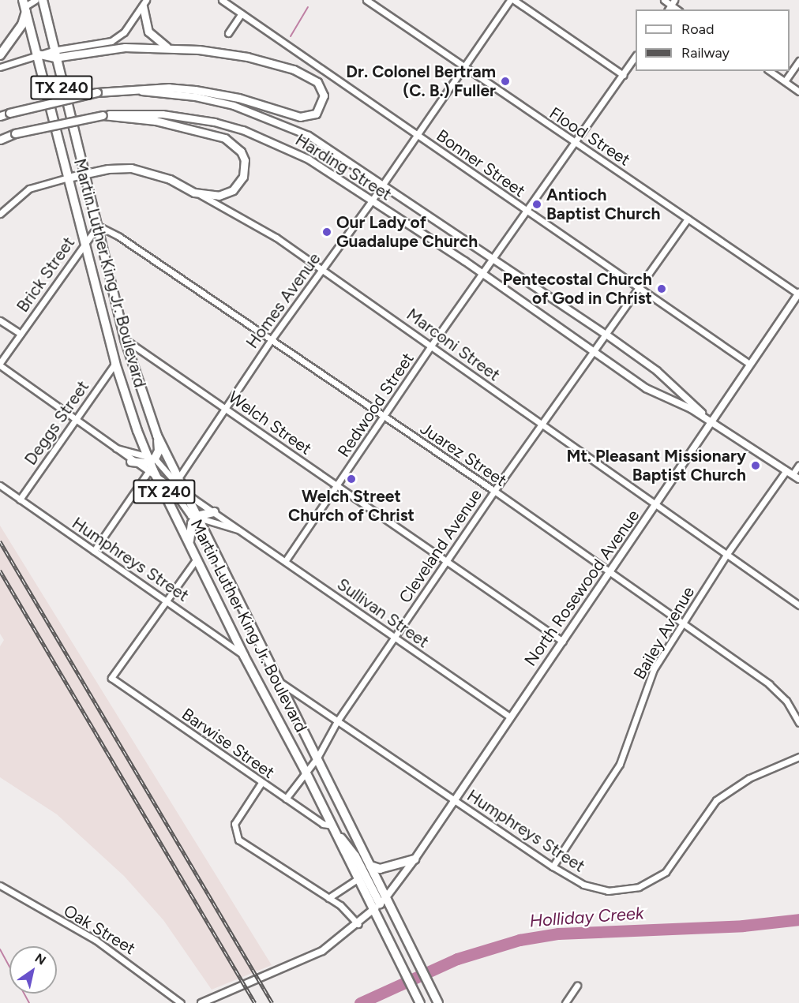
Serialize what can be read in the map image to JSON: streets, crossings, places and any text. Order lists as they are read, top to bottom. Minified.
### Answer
{"streets":{"main road":["TX 240","Martin Luther King Jr. Boulevard","Marconi Street"],"street":["Flood Street","Bonner Street","Harding Street","Brick Street","Homes Avenue","Redwood Street","Deggs Street","Welch Street","Juarez Street","Cleveland Avenue","Humphreys Street","North Rosewood Avenue","Sullivan Street","Bailey Avenue","Barwise Street","Oak Street"]},"crossings":[["Flood Street","Homes Avenue"],["Flood Street","Redwood Street"],["Flood Street","Cleveland Avenue"],["Flood Street","North Rosewood Avenue"],["Bonner Street","Homes Avenue"],["Bonner Street","Redwood Street"],["Bonner Street","Cleveland Avenue"],["Bonner Street","North Rosewood Avenue"],["Harding Street","Homes Avenue"],["Harding Street","Redwood Street"],["Harding Street","Cleveland Avenue"],["Harding Street","North Rosewood Avenue"],["Harding Street","Bailey Avenue"],["Martin Luther King Jr. Boulevard","Brick Street"],["Martin Luther King Jr. Boulevard","Homes Avenue"],["Martin Luther King Jr. Boulevard","Marconi Street"],["Martin Luther King Jr. Boulevard","Deggs Street"],["Martin Luther King Jr. Boulevard","Welch Street"],["Martin Luther King Jr. Boulevard","Juarez Street"],["Martin Luther King Jr. Boulevard","Cleveland Avenue"],["Martin Luther King Jr. Boulevard","Humphreys Street"],["Martin Luther King Jr. Boulevard","North Rosewood Avenue"],["Martin Luther King Jr. Boulevard","Sullivan Street"],["Martin Luther King Jr. Boulevard","Barwise Street"],["Brick Street","Juarez Street"],["Brick Street","Sullivan Street"],["Homes Avenue","Marconi Street"],["Homes Avenue","Welch Street"],["Homes Avenue","Juarez Street"],["Marconi Street","Redwood Street"],["Marconi Street","Cleveland Avenue"],["Marconi Street","North Rosewood Avenue"],["Marconi Street","Bailey Avenue"],["Redwood Street","Welch Street"],["Redwood Street","Juarez Street"],["Redwood Street","Sullivan Street"],["Deggs Street","Humphreys Street"],["Deggs Street","Sullivan Street"],["Welch Street","Cleveland Avenue"],["Welch Street","North Rosewood Avenue"],["Juarez Street","Cleveland Avenue"],["Juarez Street","North Rosewood Avenue"],["Juarez Street","Bailey Avenue"],["Cleveland Avenue","Humphreys Street"],["Cleveland Avenue","Sullivan Street"],["Cleveland Avenue","Barwise Street"],["Humphreys Street","North Rosewood Avenue"],["Humphreys Street","Bailey Avenue"],["Humphreys Street","Barwise Street"],["North Rosewood Avenue","Sullivan Street"]],"water":["Holliday Creek"],"places":["Dr. Colonel Bertram (C. B.) Fuller","Antioch Baptist Church","Our Lady of Guadalupe Church","Pentecostal Church of God in Christ","Mt. Pleasant Missionary Baptist Church","Welch Street Church of Christ"],"legend":["Road","Railway"],"north":"top right"}
